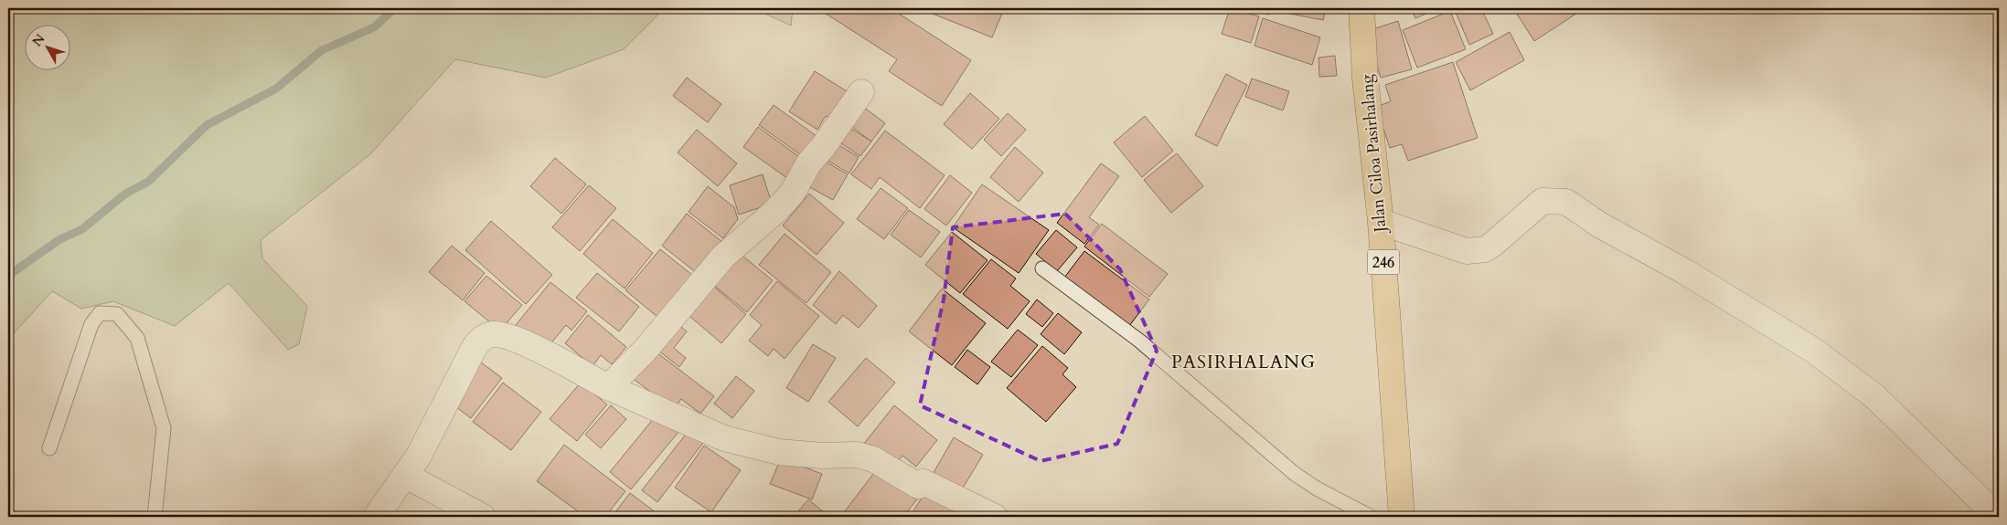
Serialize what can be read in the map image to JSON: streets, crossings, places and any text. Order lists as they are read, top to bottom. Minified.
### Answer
{"streets":{"main road":["Jalan Ciloa Pasirhalang","246"]},"districts":["PASIRHALANG"],"north":"top left"}
